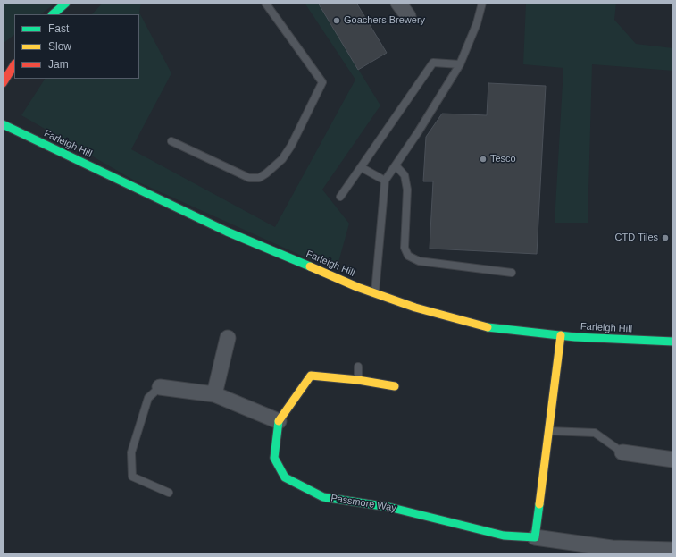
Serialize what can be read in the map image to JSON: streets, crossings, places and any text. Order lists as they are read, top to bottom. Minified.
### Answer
{"streets":{"street":["Farleigh Hill","Passmore Way"]},"places":["Goachers Brewery","Tesco","CTD Tiles"],"legend":["Fast","Slow","Jam"]}
